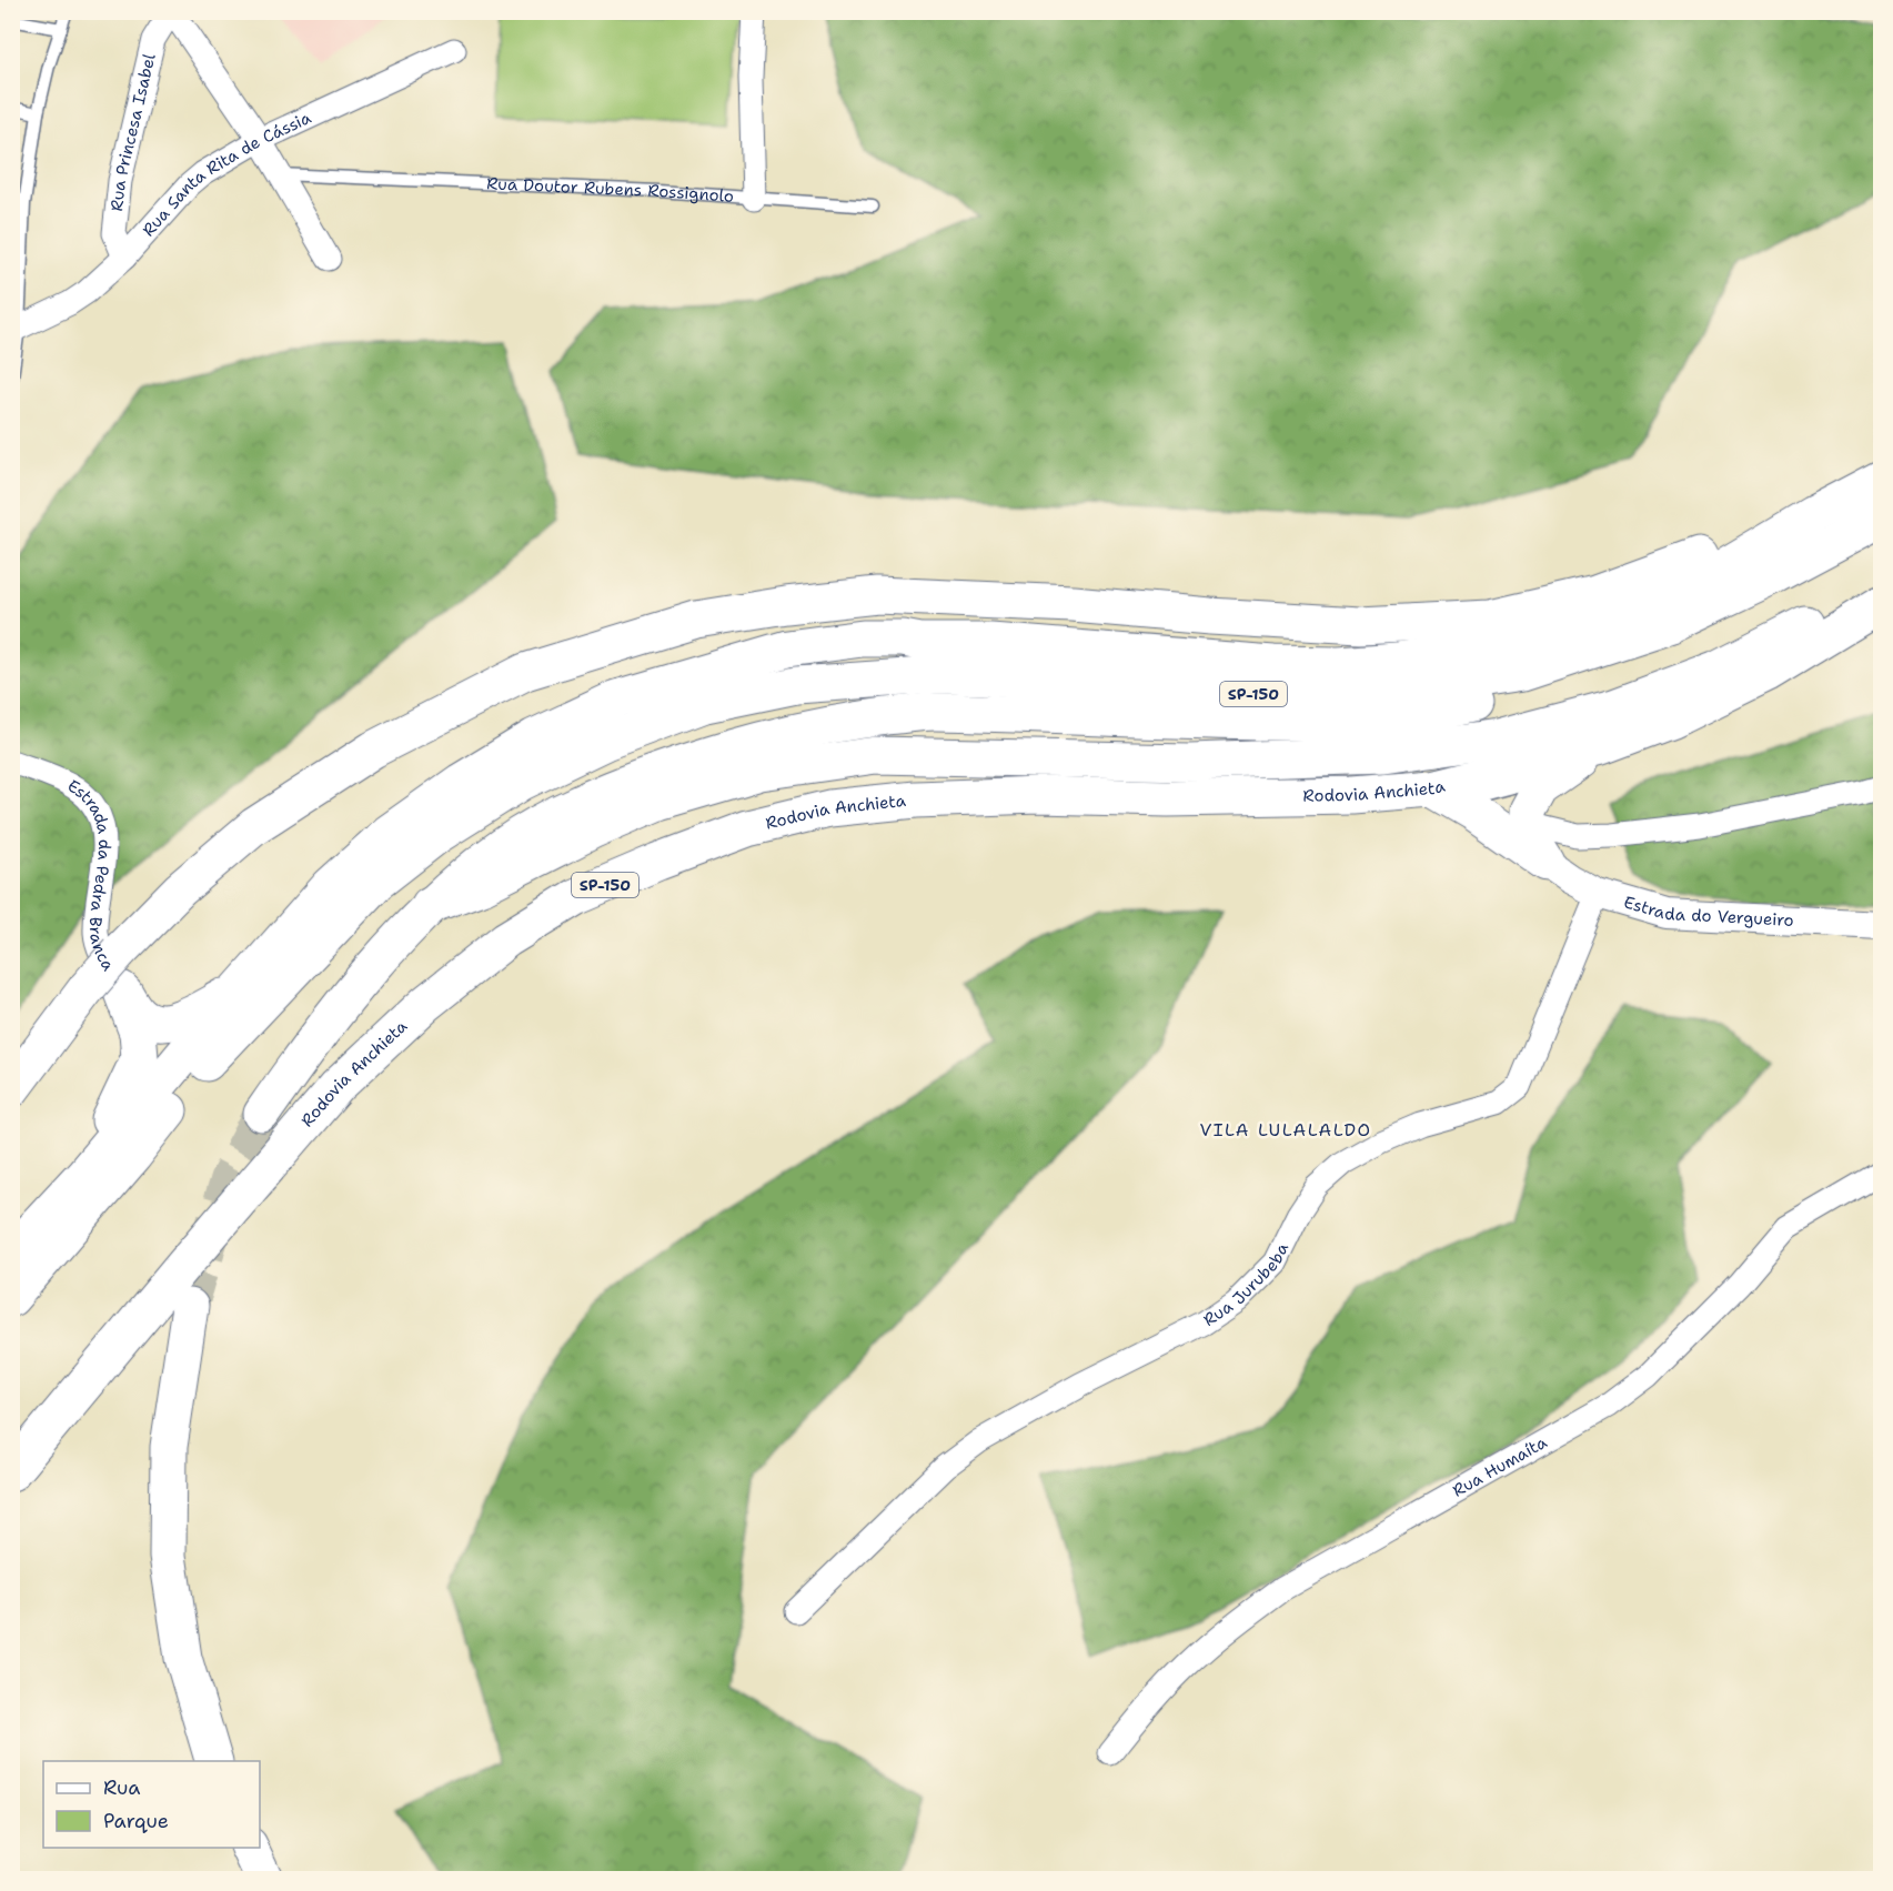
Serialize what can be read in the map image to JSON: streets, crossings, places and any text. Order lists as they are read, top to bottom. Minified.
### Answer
{"streets":{"highway":["SP-150","Rodovia Anchieta"],"street":["Rua Princesa Isabel","Rua Santa Rita de Cássia","Rua Doutor Rubens Rossignolo","Estrada da Pedra Branca","Estrada do Vergueiro","Rua Jurubeba","Rua Humaíta"]},"crossings":[["Rua Princesa Isabel","Rua Santa Rita de Cássia"],["Estrada do Vergueiro","Rua Jurubeba"]],"districts":["VILA LULALALDO"],"legend":["Rua","Parque"]}
